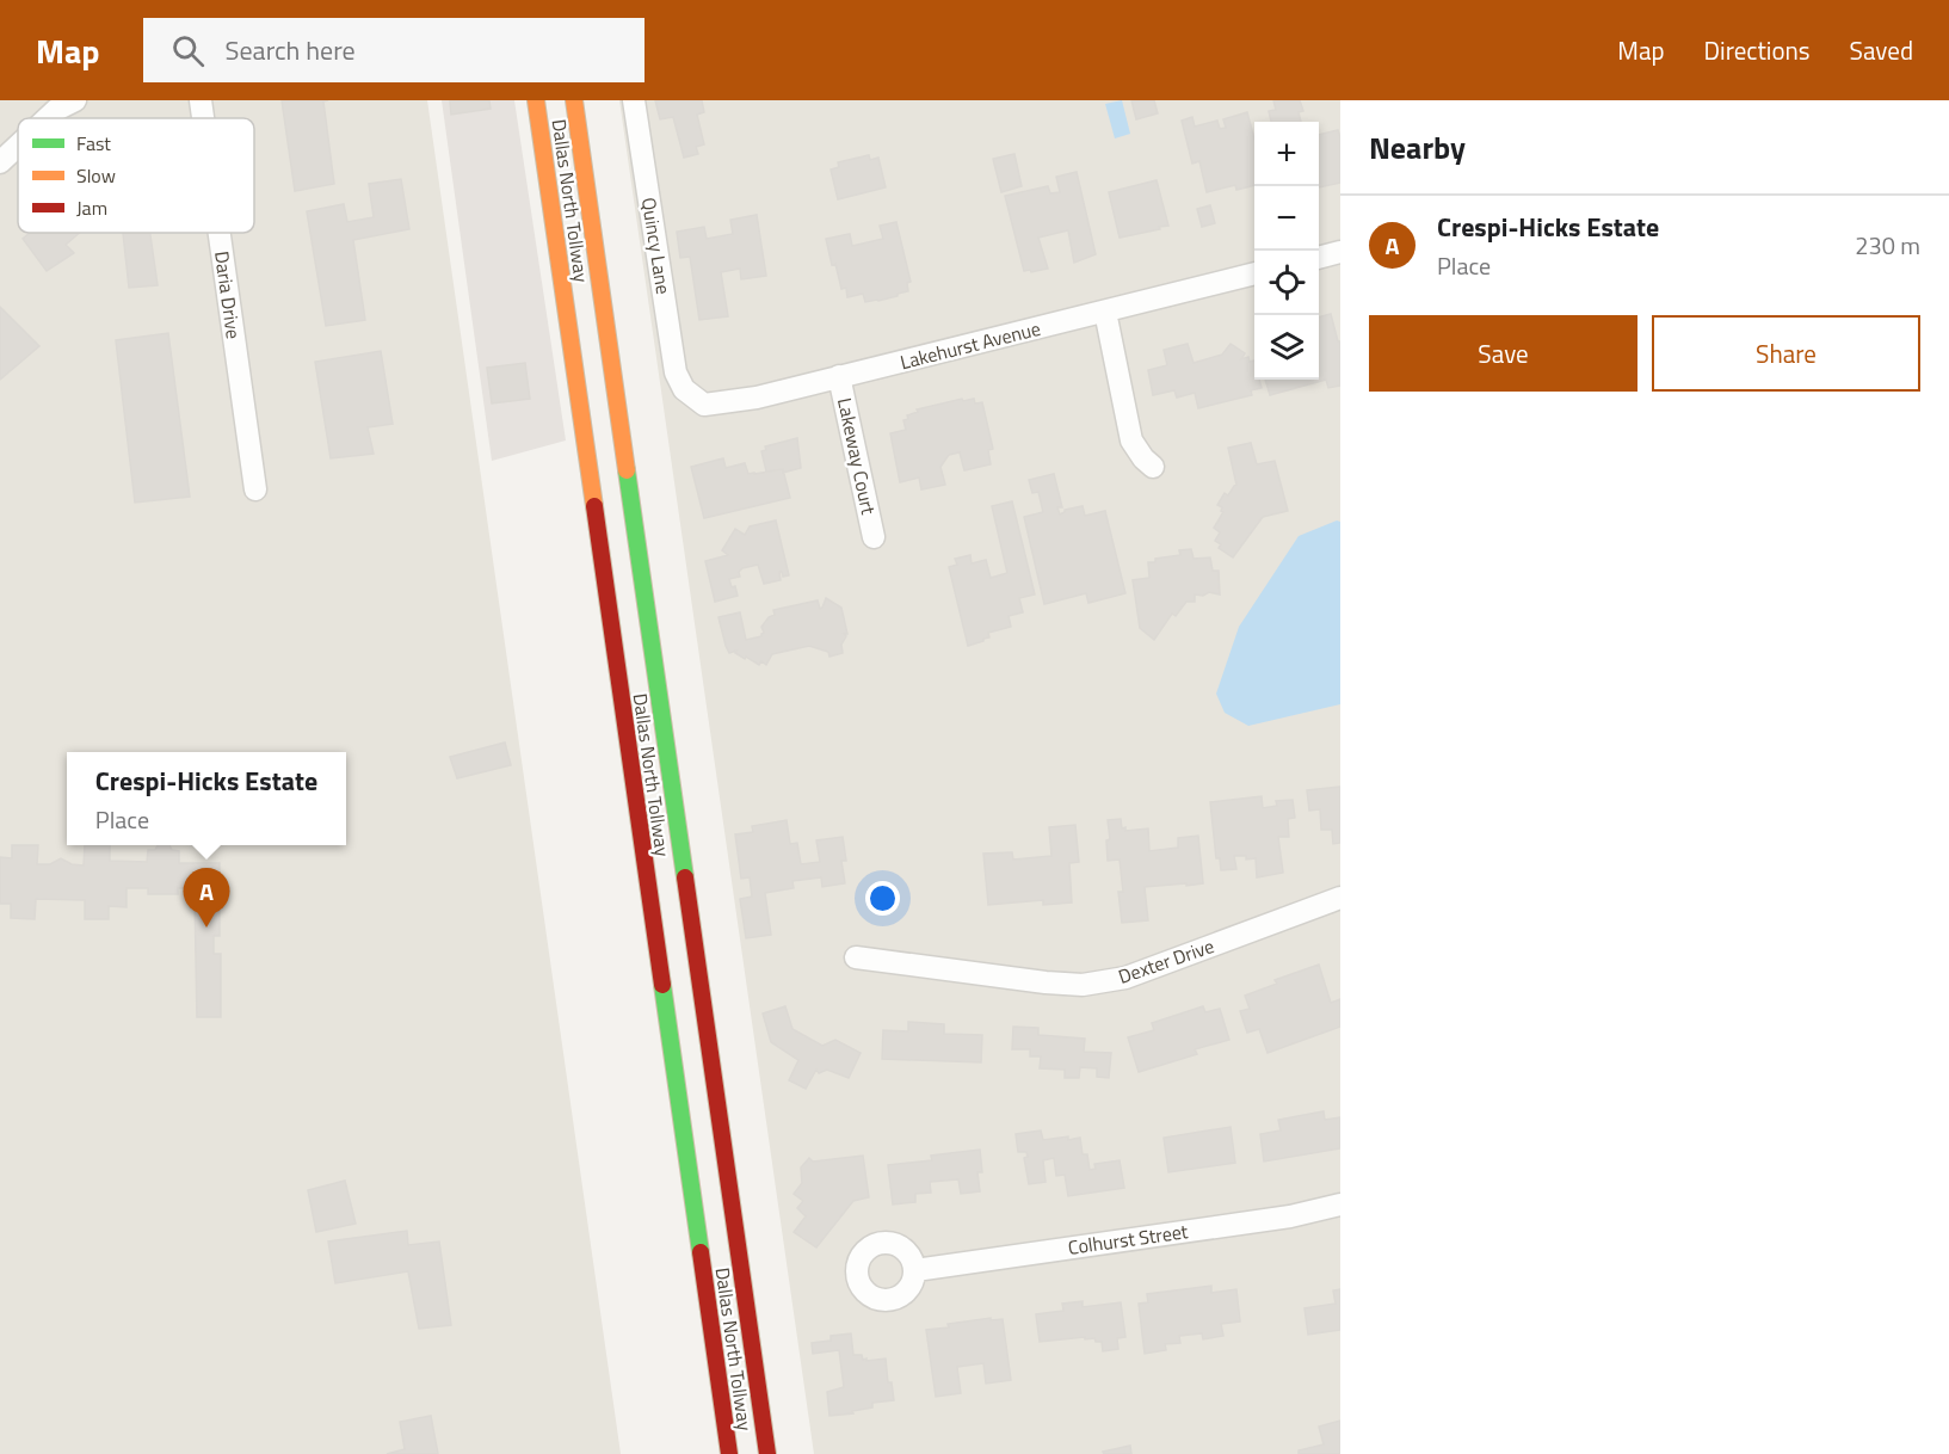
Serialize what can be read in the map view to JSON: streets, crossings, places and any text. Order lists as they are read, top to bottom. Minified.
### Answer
{"streets":{"highway":["Dallas North Tollway"],"street":["Quincy Lane","Daria Drive","Lakehurst Avenue","Lakeway Court","Dexter Drive","Colhurst Street"]},"crossings":[["Quincy Lane","Lakehurst Avenue"],["Lakehurst Avenue","Lakeway Court"]],"legend":["Fast","Slow","Jam"],"page":{"header":"Map","search":"Search here","nav":["Map","Directions","Saved"],"heading":"Nearby","map_buttons":["+","−"],"list":[{"mark":"A","name":"Crespi-Hicks Estate","note":"Place","value":"230 m"}],"buttons":["Save","Share"],"popup":["Crespi-Hicks Estate","Place"],"pins":"A"}}
